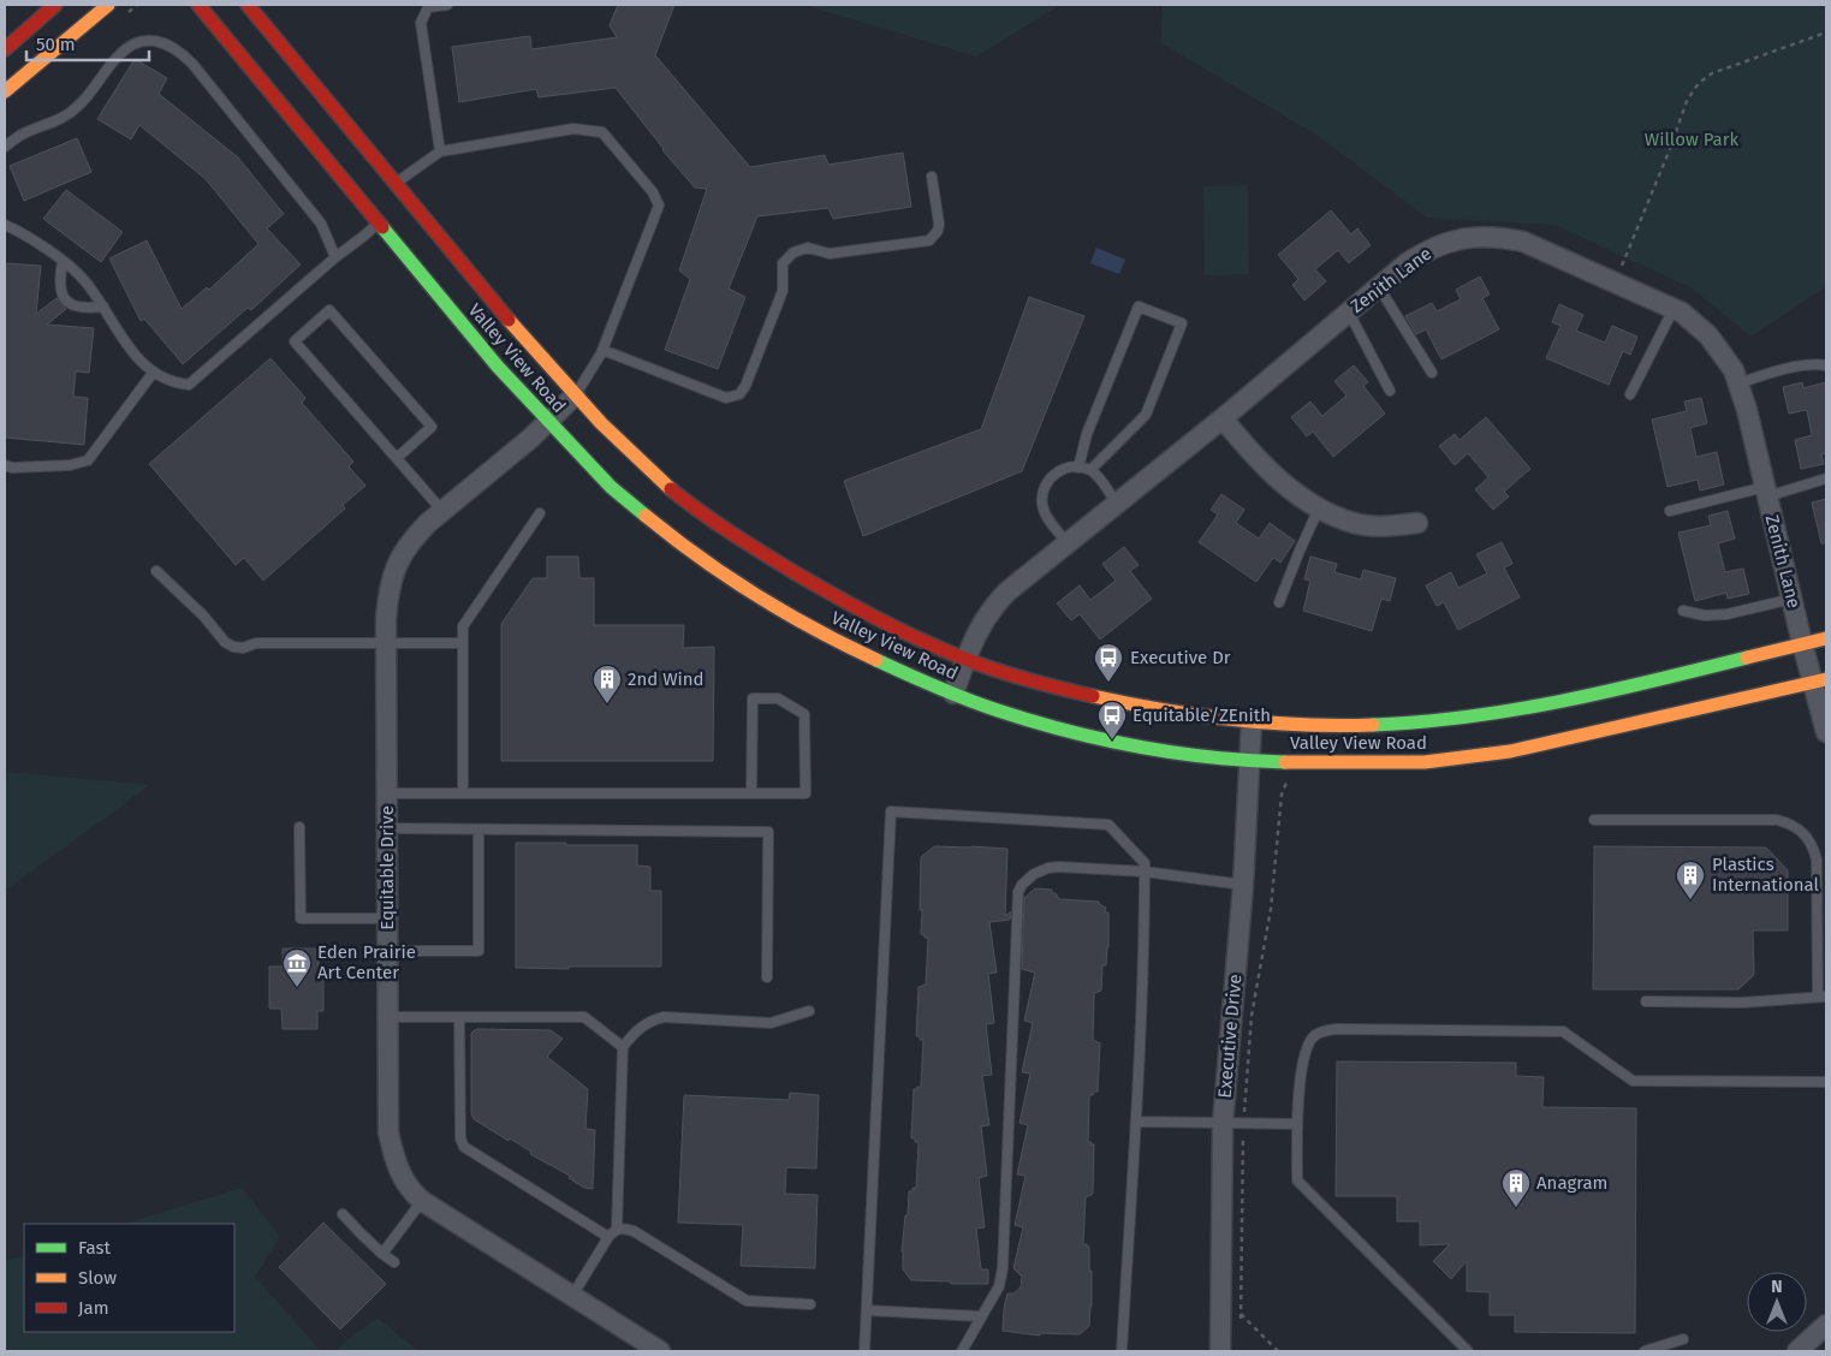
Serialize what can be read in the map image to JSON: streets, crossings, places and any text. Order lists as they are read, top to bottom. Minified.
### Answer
{"streets":{"main road":["Valley View Road"],"street":["Zenith Lane","Equitable Drive","Executive Drive"]},"crossings":[["Zenith Lane","Valley View Road"],["Valley View Road","Equitable Drive"],["Valley View Road","Executive Drive"]],"parks":["Willow Park"],"places":{"bus stop":["Executive Dr","Equitable/ZEnith"],"building":["2nd Wind","Plastics International","Anagram"],"museum":["Eden Prairie Art Center"]},"legend":["Fast","Slow","Jam"],"scale_bar":"50 m","north":"top"}
